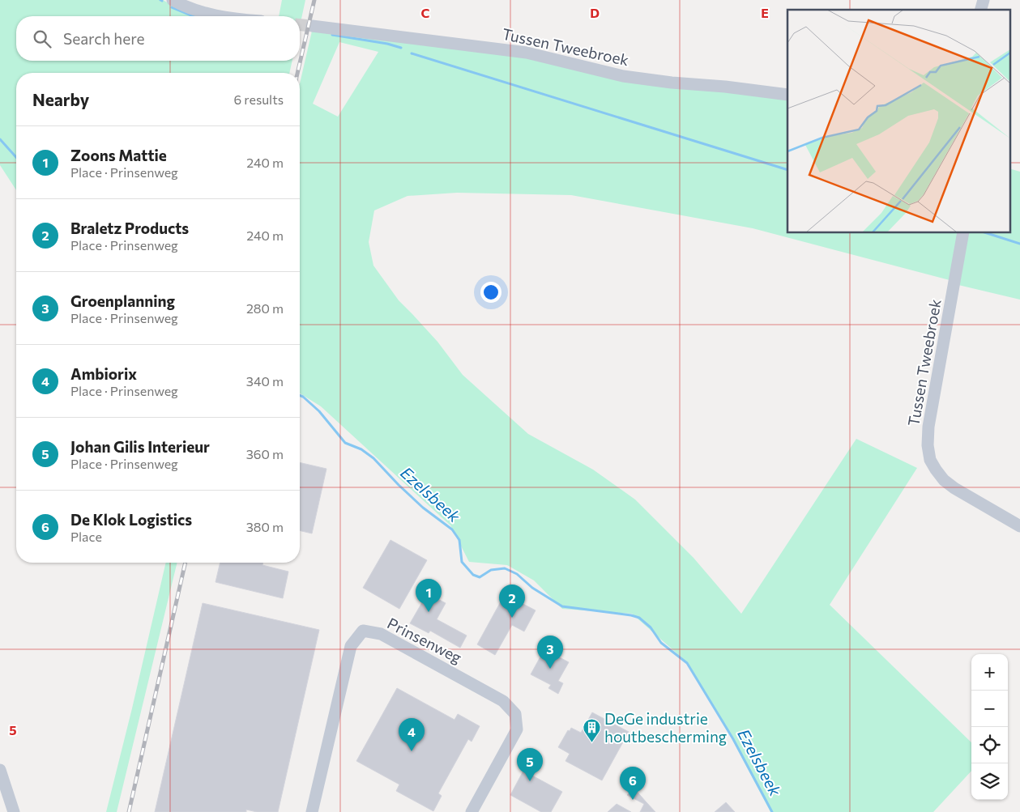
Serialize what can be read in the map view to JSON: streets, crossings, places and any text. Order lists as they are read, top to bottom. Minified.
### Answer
{"streets":{"street":["Tussen Tweebroek","Prinsenweg"]},"water":["Ezelsbeek"],"places":{"building":["DeGe industrie houtbescherming"]},"page":{"search":"Search here","heading":["Nearby","6 results"],"list":[{"mark":"1","name":"Zoons Mattie","note":"Place · Prinsenweg","value":"240 m"},{"mark":"2","name":"Braletz Products","note":"Place · Prinsenweg","value":"240 m"},{"mark":"3","name":"Groenplanning","note":"Place · Prinsenweg","value":"280 m"},{"mark":"4","name":"Ambiorix","note":"Place · Prinsenweg","value":"340 m"},{"mark":"5","name":"Johan Gilis Interieur","note":"Place · Prinsenweg","value":"360 m"},{"mark":"6","name":"De Klok Logistics","note":"Place","value":"380 m"}],"pins":["1","2","3","4","5","6"],"map_buttons":["+","−"]},"grid":{"columns":["C","D","E"],"rows":["5"]}}
